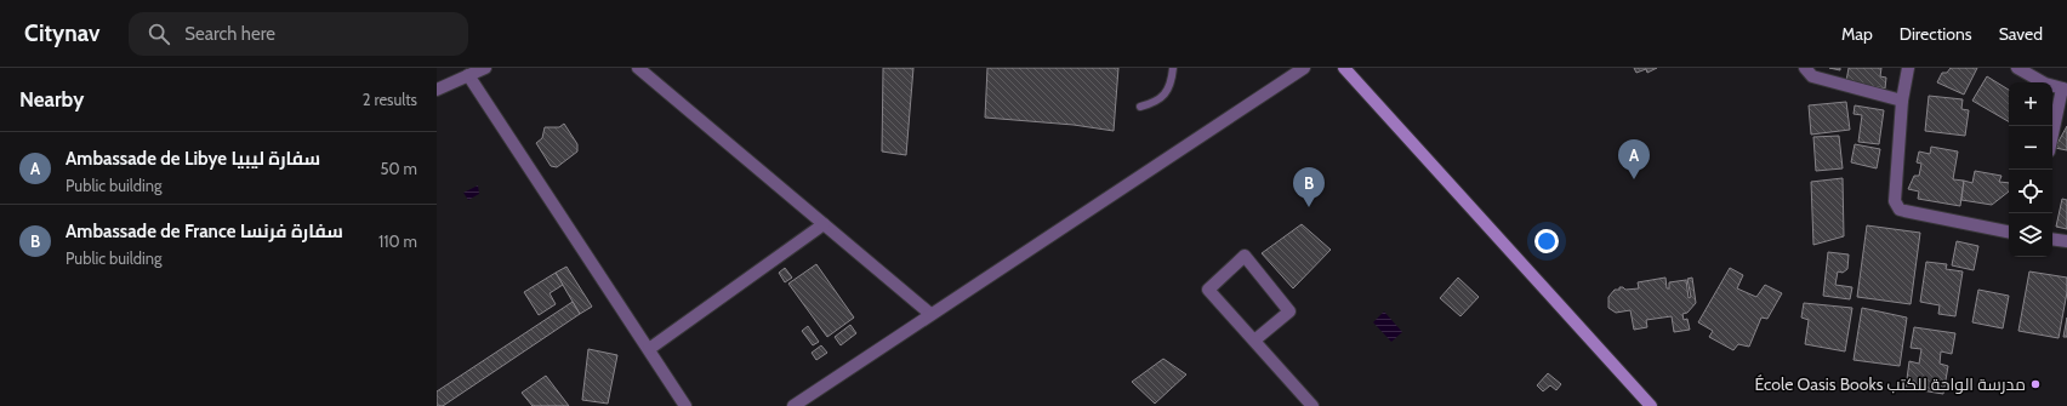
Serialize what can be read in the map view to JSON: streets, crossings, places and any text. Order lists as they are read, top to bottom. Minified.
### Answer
{"places":["École Oasis Books مدرسة الواحة للكتب"],"page":{"header":"Citynav","search":"Search here","nav":["Map","Directions","Saved"],"heading":["Nearby","2 results"],"map_buttons":["+","−"],"list":[{"mark":"A","name":"Ambassade de Libye سفارة ليبيا","note":"Public building","value":"50 m"},{"mark":"B","name":"Ambassade de France سفارة فرنسا","note":"Public building","value":"110 m"}],"pins":["A","B"]}}
